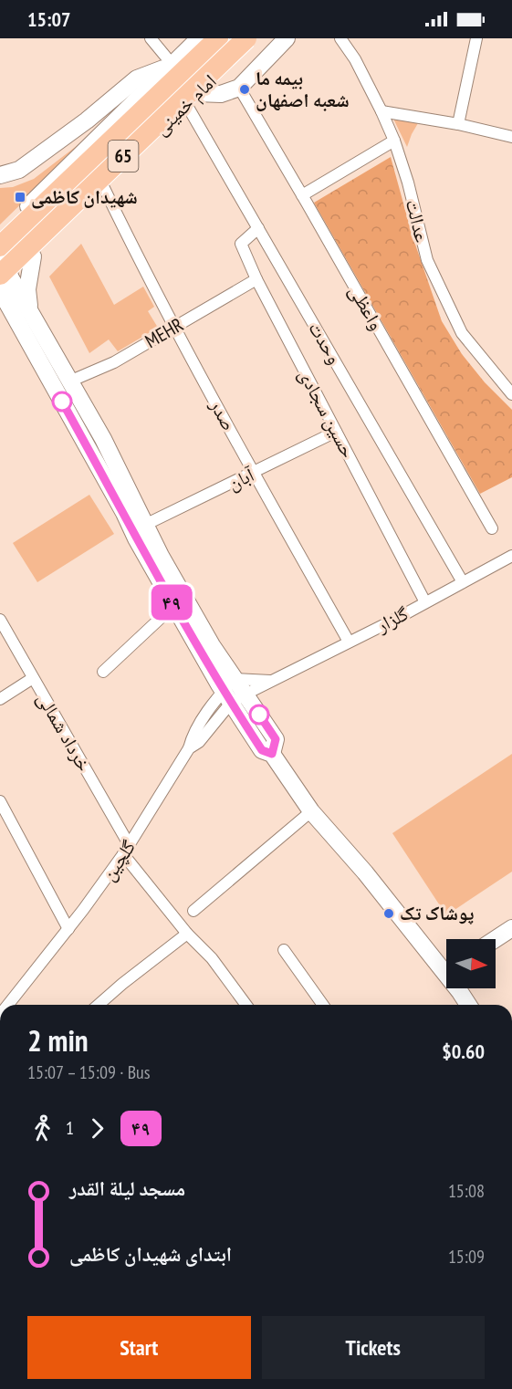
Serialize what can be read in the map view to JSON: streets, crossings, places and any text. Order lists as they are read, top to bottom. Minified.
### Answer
{"streets":{"highway":["65"],"main road":["امام خمینی"],"street":["عدالت","واعظی","MEHR","وحدت","حسین سجادی","صدر","آبان","گلزار","خرداد شمالی","گلچین"]},"crossings":[["امام خمینی","65"],["امام خمینی","وحدت"],["امام خمینی","صدر"],["MEHR","حسین سجادی"],["MEHR","صدر"],["وحدت","حسین سجادی"],["وحدت","گلزار"],["حسین سجادی","آبان"],["حسین سجادی","گلزار"],["صدر","آبان"],["صدر","گلزار"],["گلزار","گلچین"],["خرداد شمالی","گلچین"]],"places":{"other":["بیمه ما شعبه اصفهان","پوشاک تک"],"transit":["شهیدان کاظمی"]},"lines":["bus line ۴۹"],"north":"right","page":{"status":"15:07","on_map":"۴۹","heading":["2 min","15:07 – 15:09 · Bus","$0.60"],"legs":["1","۴۹"],"list":[{"name":"مسجد لیلة القدر","value":"15:08"},{"name":"ابتدای شهیدان کاظمی","value":"15:09"}],"buttons":["Start","Tickets"]}}
